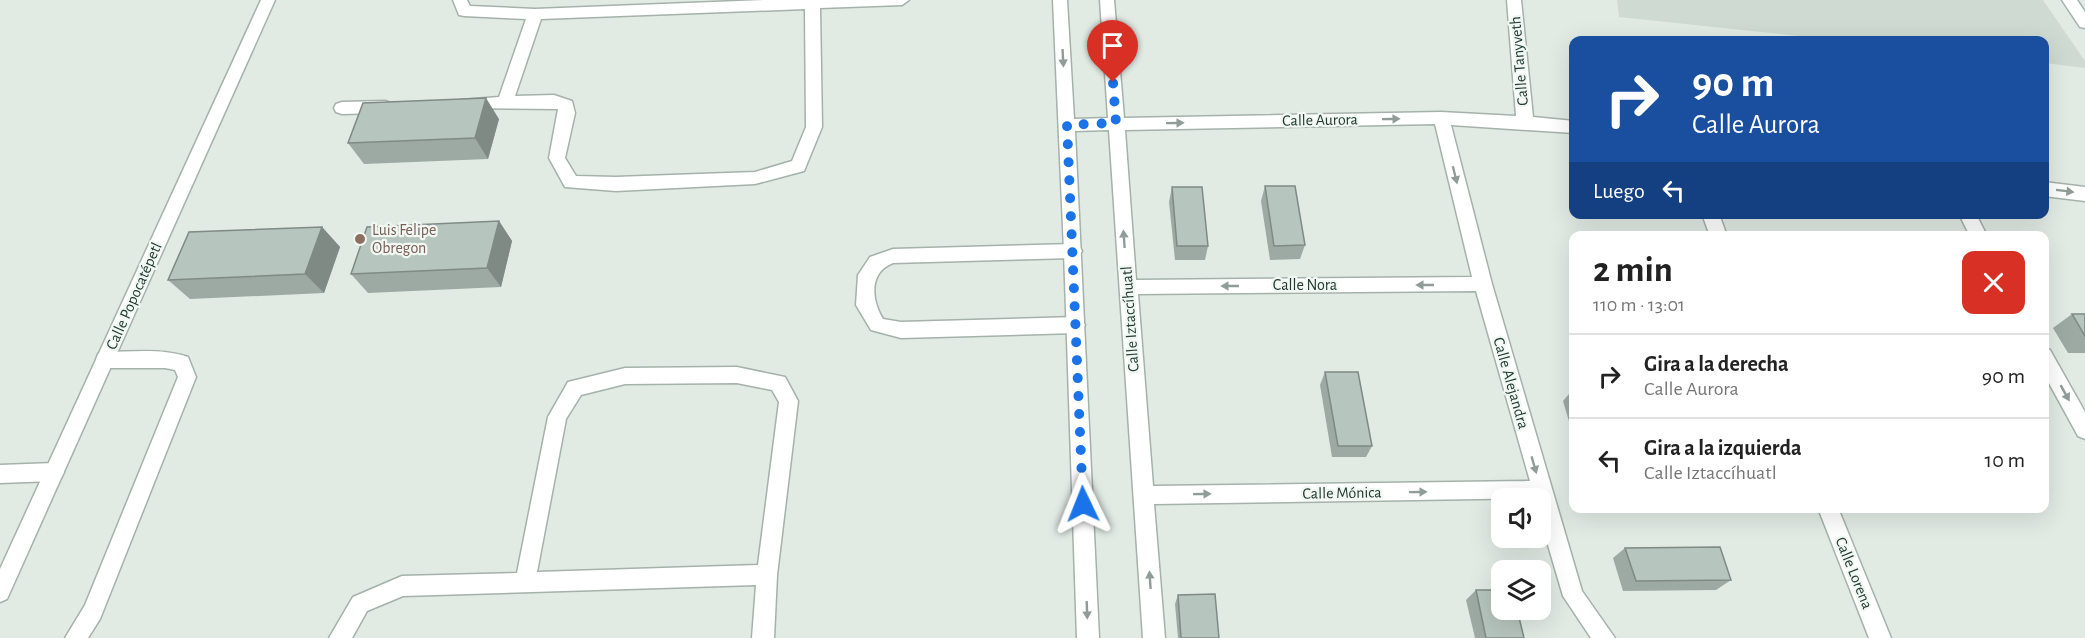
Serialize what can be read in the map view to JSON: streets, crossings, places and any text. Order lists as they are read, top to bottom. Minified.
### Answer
{"streets":{"street":["Calle Tanyveth","Calle Aurora","Calle Nora","Calle Popocatépetl","Calle Iztaccíhuatl","Calle Alejandra","Calle Mónica","Calle Lorena"]},"crossings":[["Calle Tanyveth","Calle Aurora"],["Calle Aurora","Calle Iztaccíhuatl"],["Calle Aurora","Calle Alejandra"],["Calle Nora","Calle Iztaccíhuatl"],["Calle Nora","Calle Alejandra"],["Calle Iztaccíhuatl","Calle Mónica"]],"one_way":["Calle Aurora","Calle Nora","Calle Alejandra","Calle Mónica"],"places":["Luis Felipe Obregon"],"page":{"turn":["90 m","Calle Aurora"],"then":"Luego","heading":["2 min","110 m · 13:01"],"list":[{"name":"Gira a la derecha","note":"Calle Aurora","value":"90 m"},{"name":"Gira a la izquierda","note":"Calle Iztaccíhuatl","value":"10 m"}]}}
